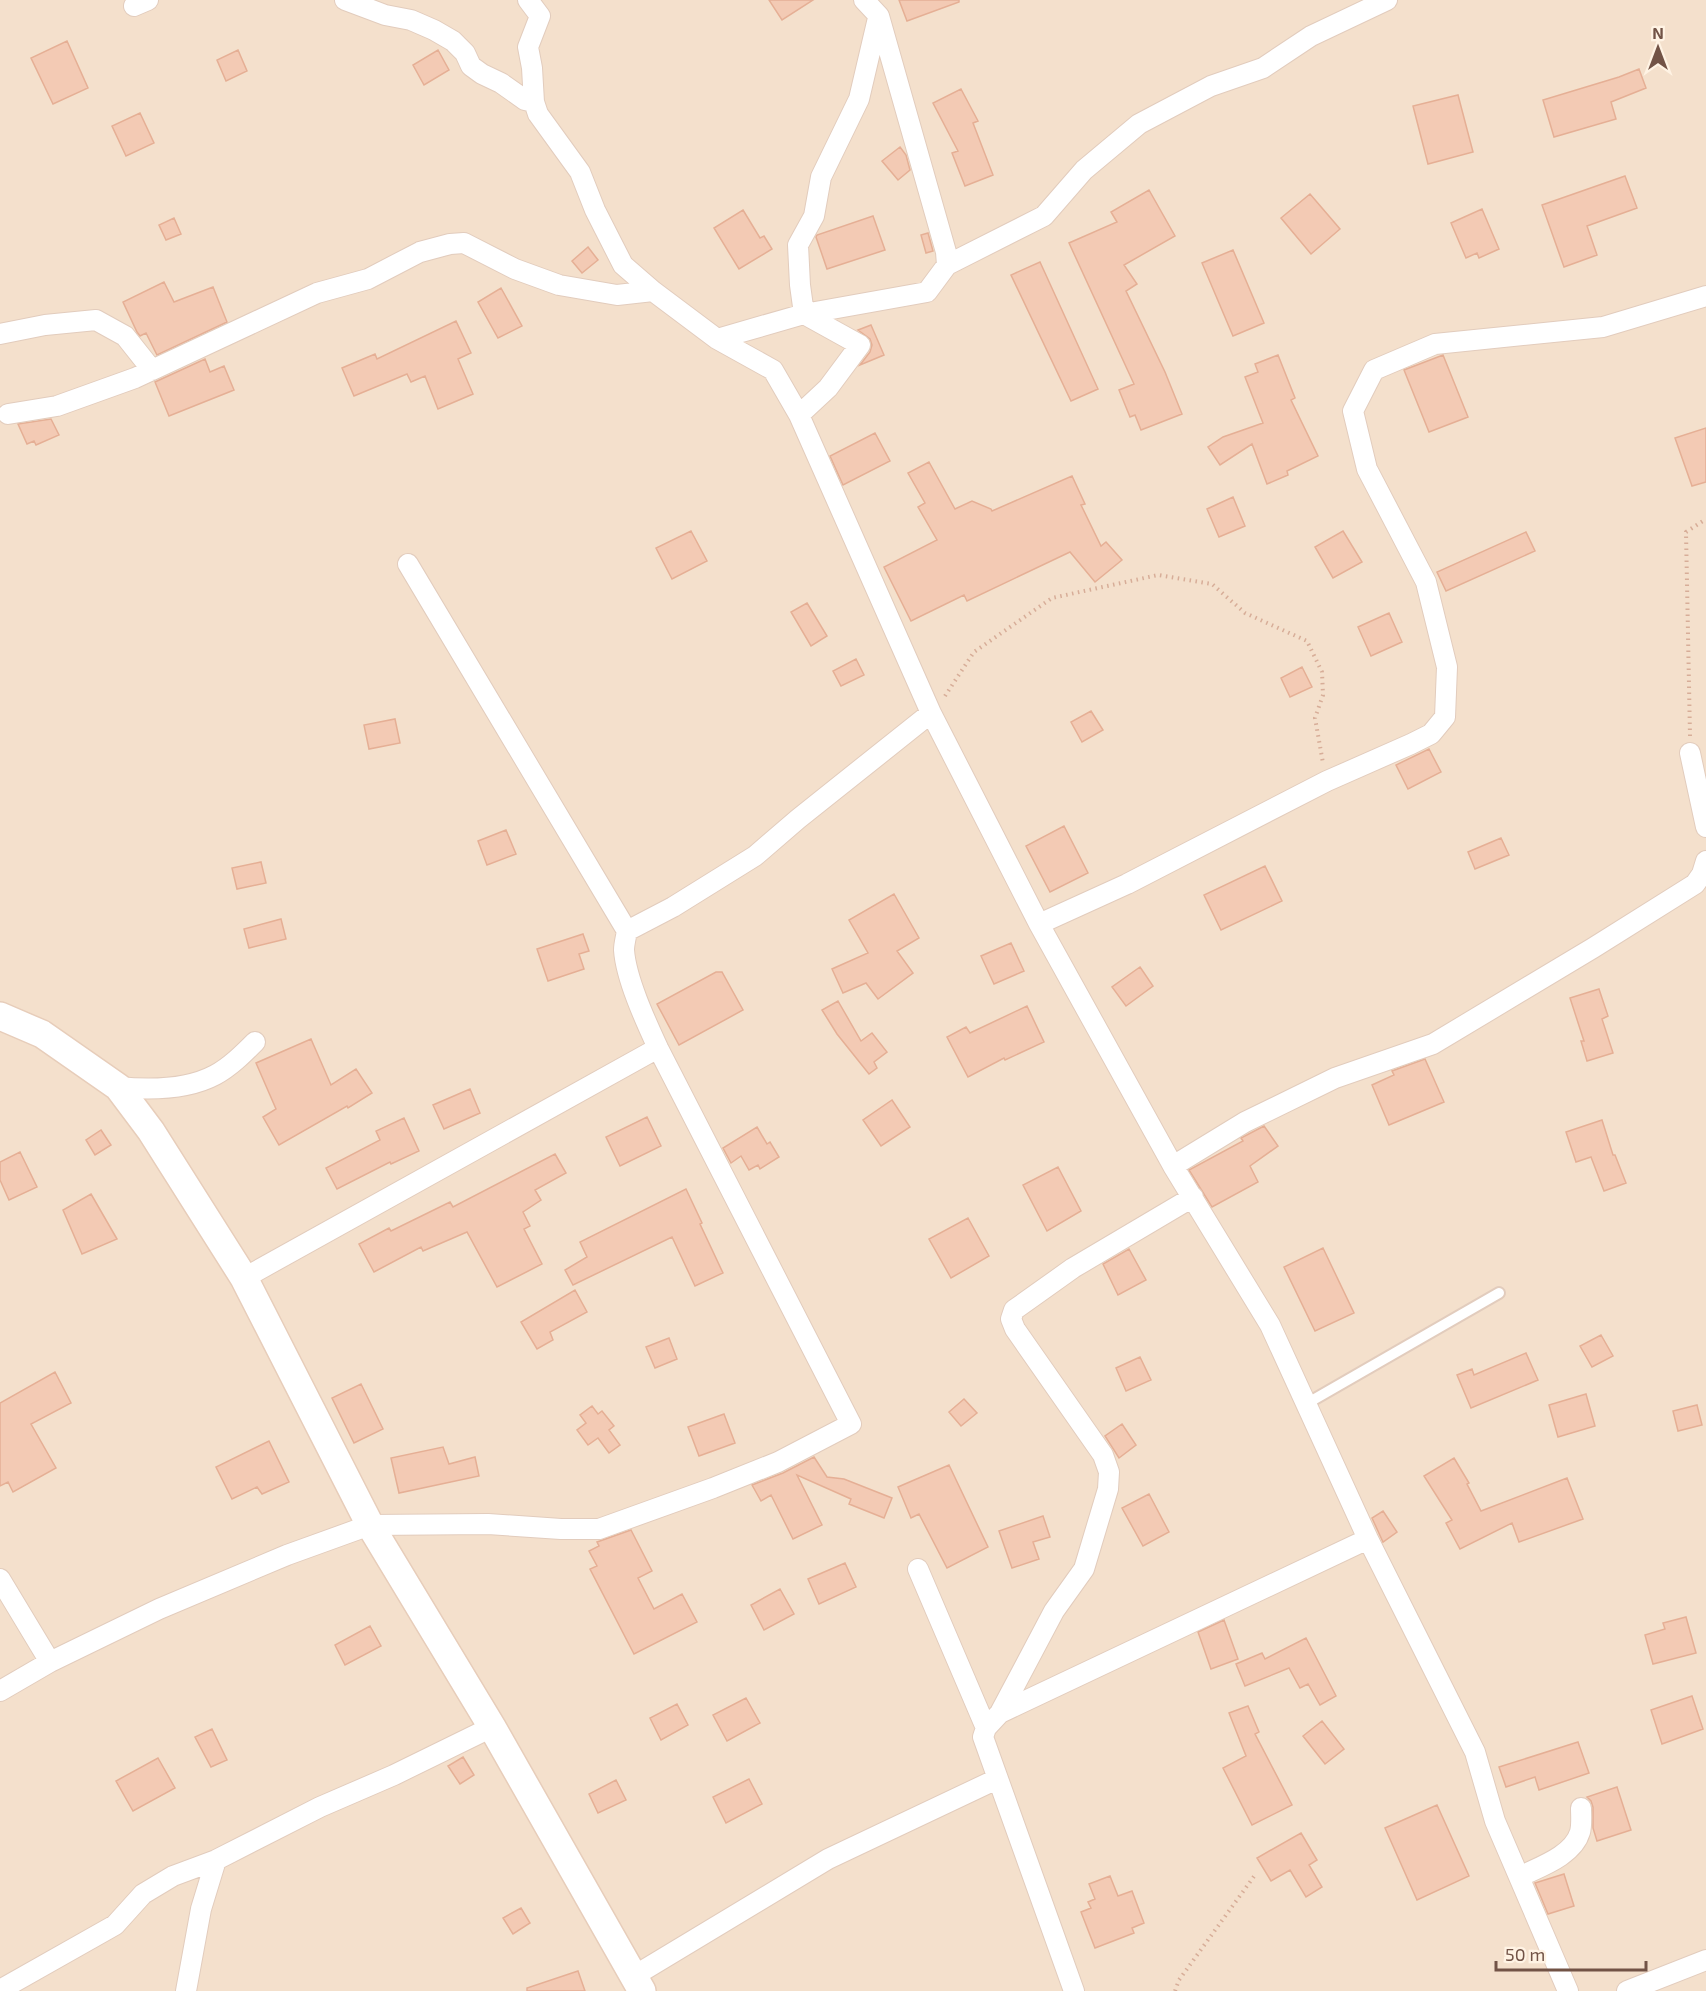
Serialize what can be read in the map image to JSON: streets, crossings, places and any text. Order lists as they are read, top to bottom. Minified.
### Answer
{"scale_bar":"50 m","north":"top"}
